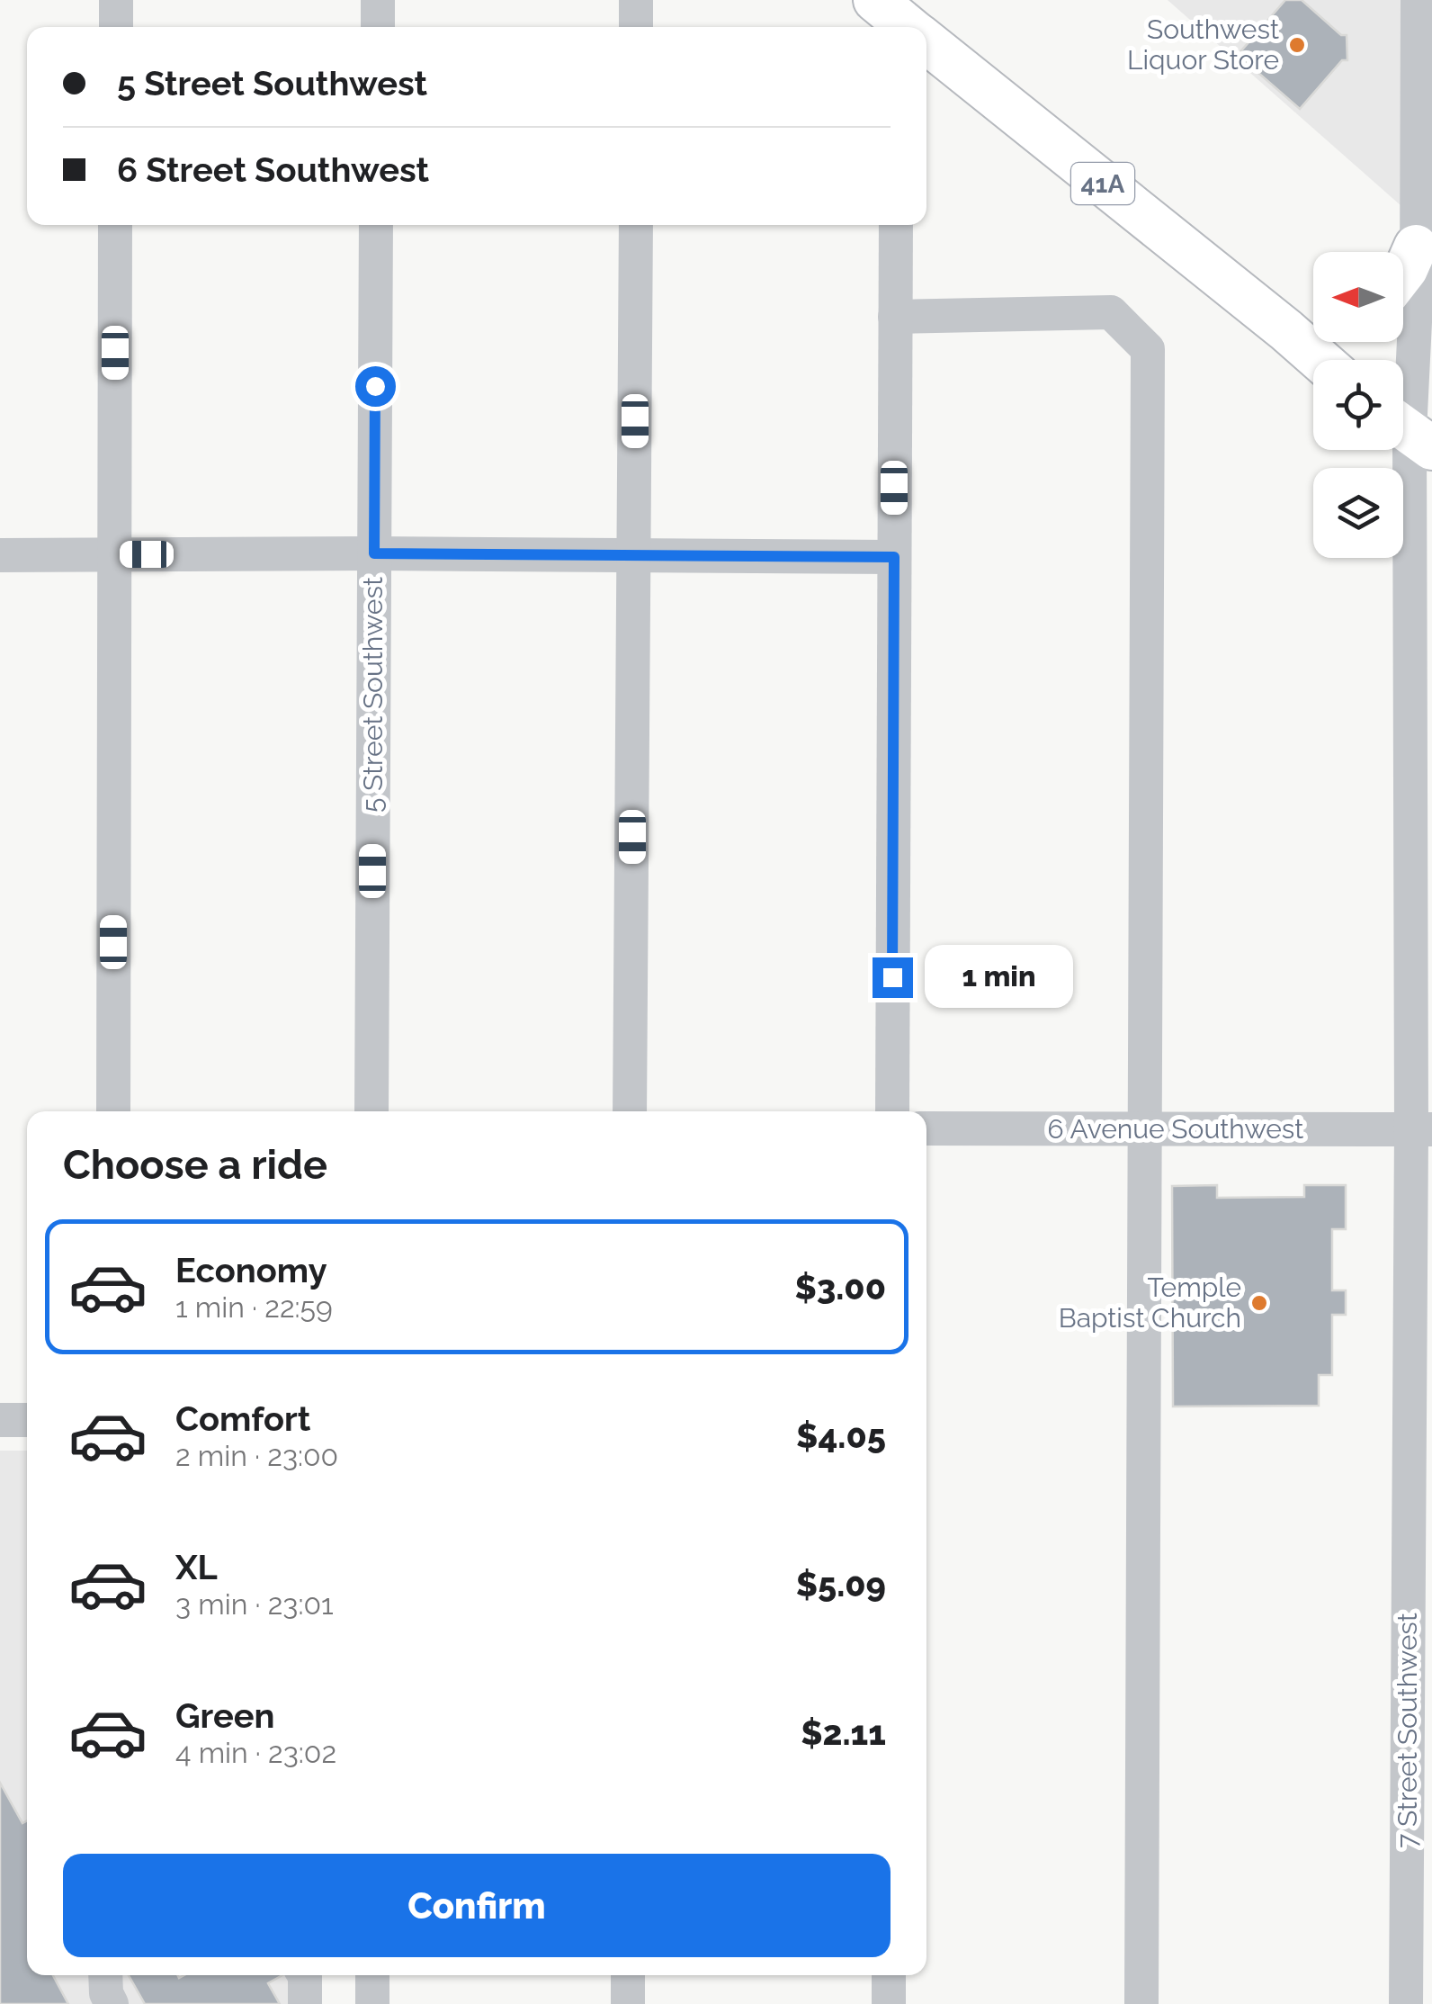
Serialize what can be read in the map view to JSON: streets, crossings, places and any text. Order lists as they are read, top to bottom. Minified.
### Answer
{"streets":{"main road":["41A"],"street":["5 Street Southwest","6 Avenue Southwest","7 Street Southwest"]},"crossings":[["6 Avenue Southwest","7 Street Southwest"]],"places":["Southwest Liquor Store","Temple Baptist Church"],"north":"left","page":{"banner":["5 Street Southwest","6 Street Southwest"],"bubble":"1 min","heading":"Choose a ride","list":[{"name":"Economy","note":"1 min · 22:59","value":"$3.00"},{"name":"Comfort","note":"2 min · 23:00","value":"$4.05"},{"name":"XL","note":"3 min · 23:01","value":"$5.09"},{"name":"Green","note":"4 min · 23:02","value":"$2.11"}],"buttons":"Confirm"}}
